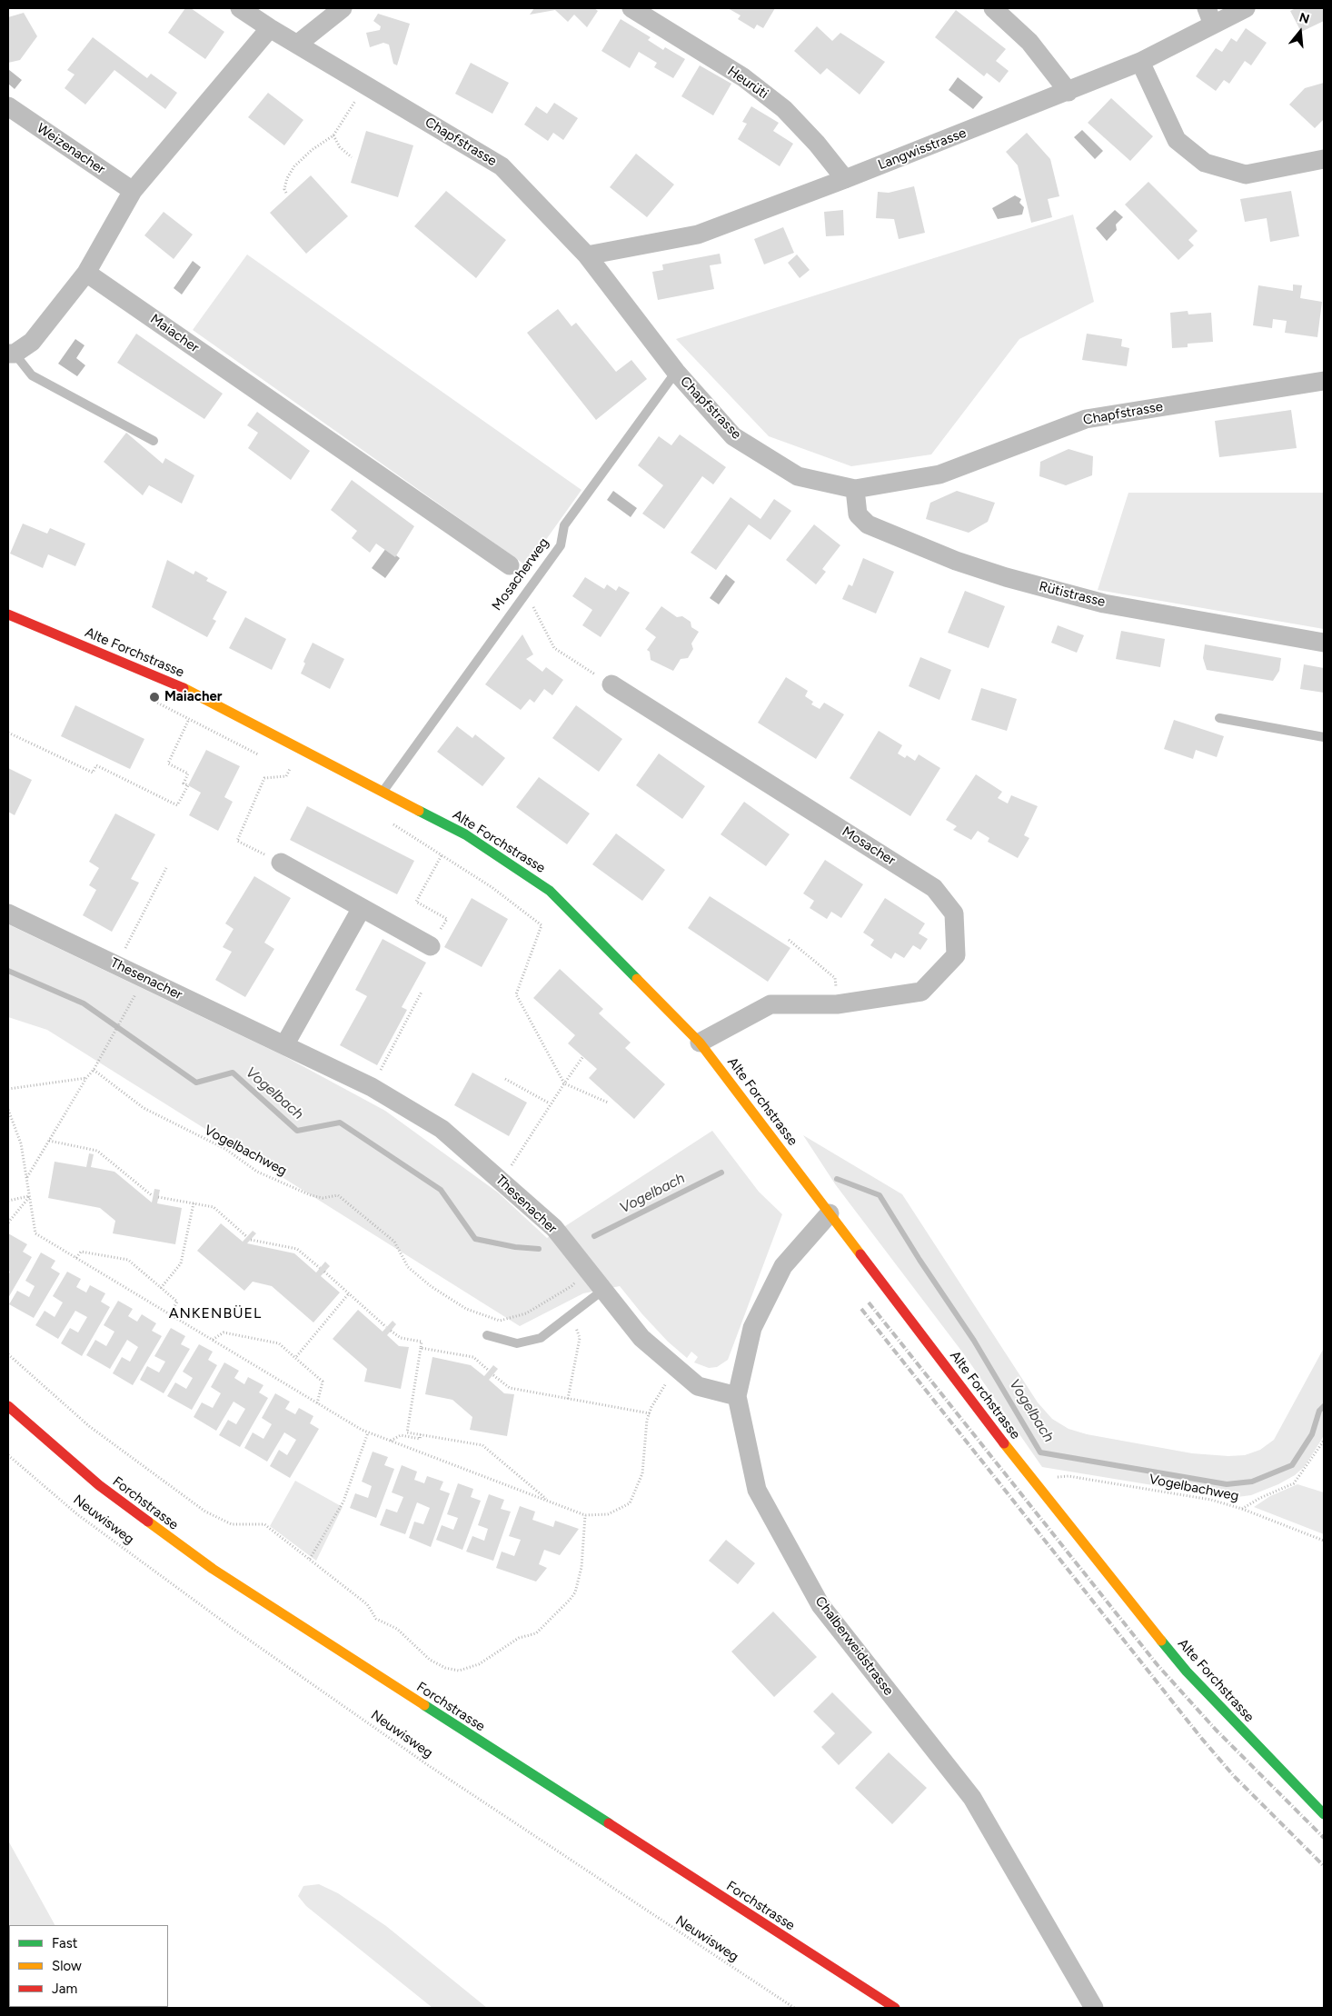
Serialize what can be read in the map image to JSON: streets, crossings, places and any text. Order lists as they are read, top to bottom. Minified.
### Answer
{"streets":{"main road":["Alte Forchstrasse","Forchstrasse"],"street":["Heurüti","Chapfstrasse","Weizenacher","Langwisstrasse","Maiacher","Rütistrasse","Mosacher","Thesenacher","Chalberweidstrasse"],"lane":["Mosacherweg"],"path":["Vogelbachweg","Neuwisweg"]},"crossings":[["Heurüti","Langwisstrasse"],["Chapfstrasse","Langwisstrasse"],["Chapfstrasse","Mosacherweg"],["Chapfstrasse","Rütistrasse"],["Mosacherweg","Alte Forchstrasse"],["Alte Forchstrasse","Mosacher"],["Alte Forchstrasse","Vogelbachweg"],["Alte Forchstrasse","Chalberweidstrasse"],["Thesenacher","Vogelbachweg"],["Thesenacher","Chalberweidstrasse"]],"districts":["ANKENBÜEL"],"water":["Vogelbach"],"places":["Maiacher"],"legend":["Fast","Slow","Jam"],"north":"top"}
